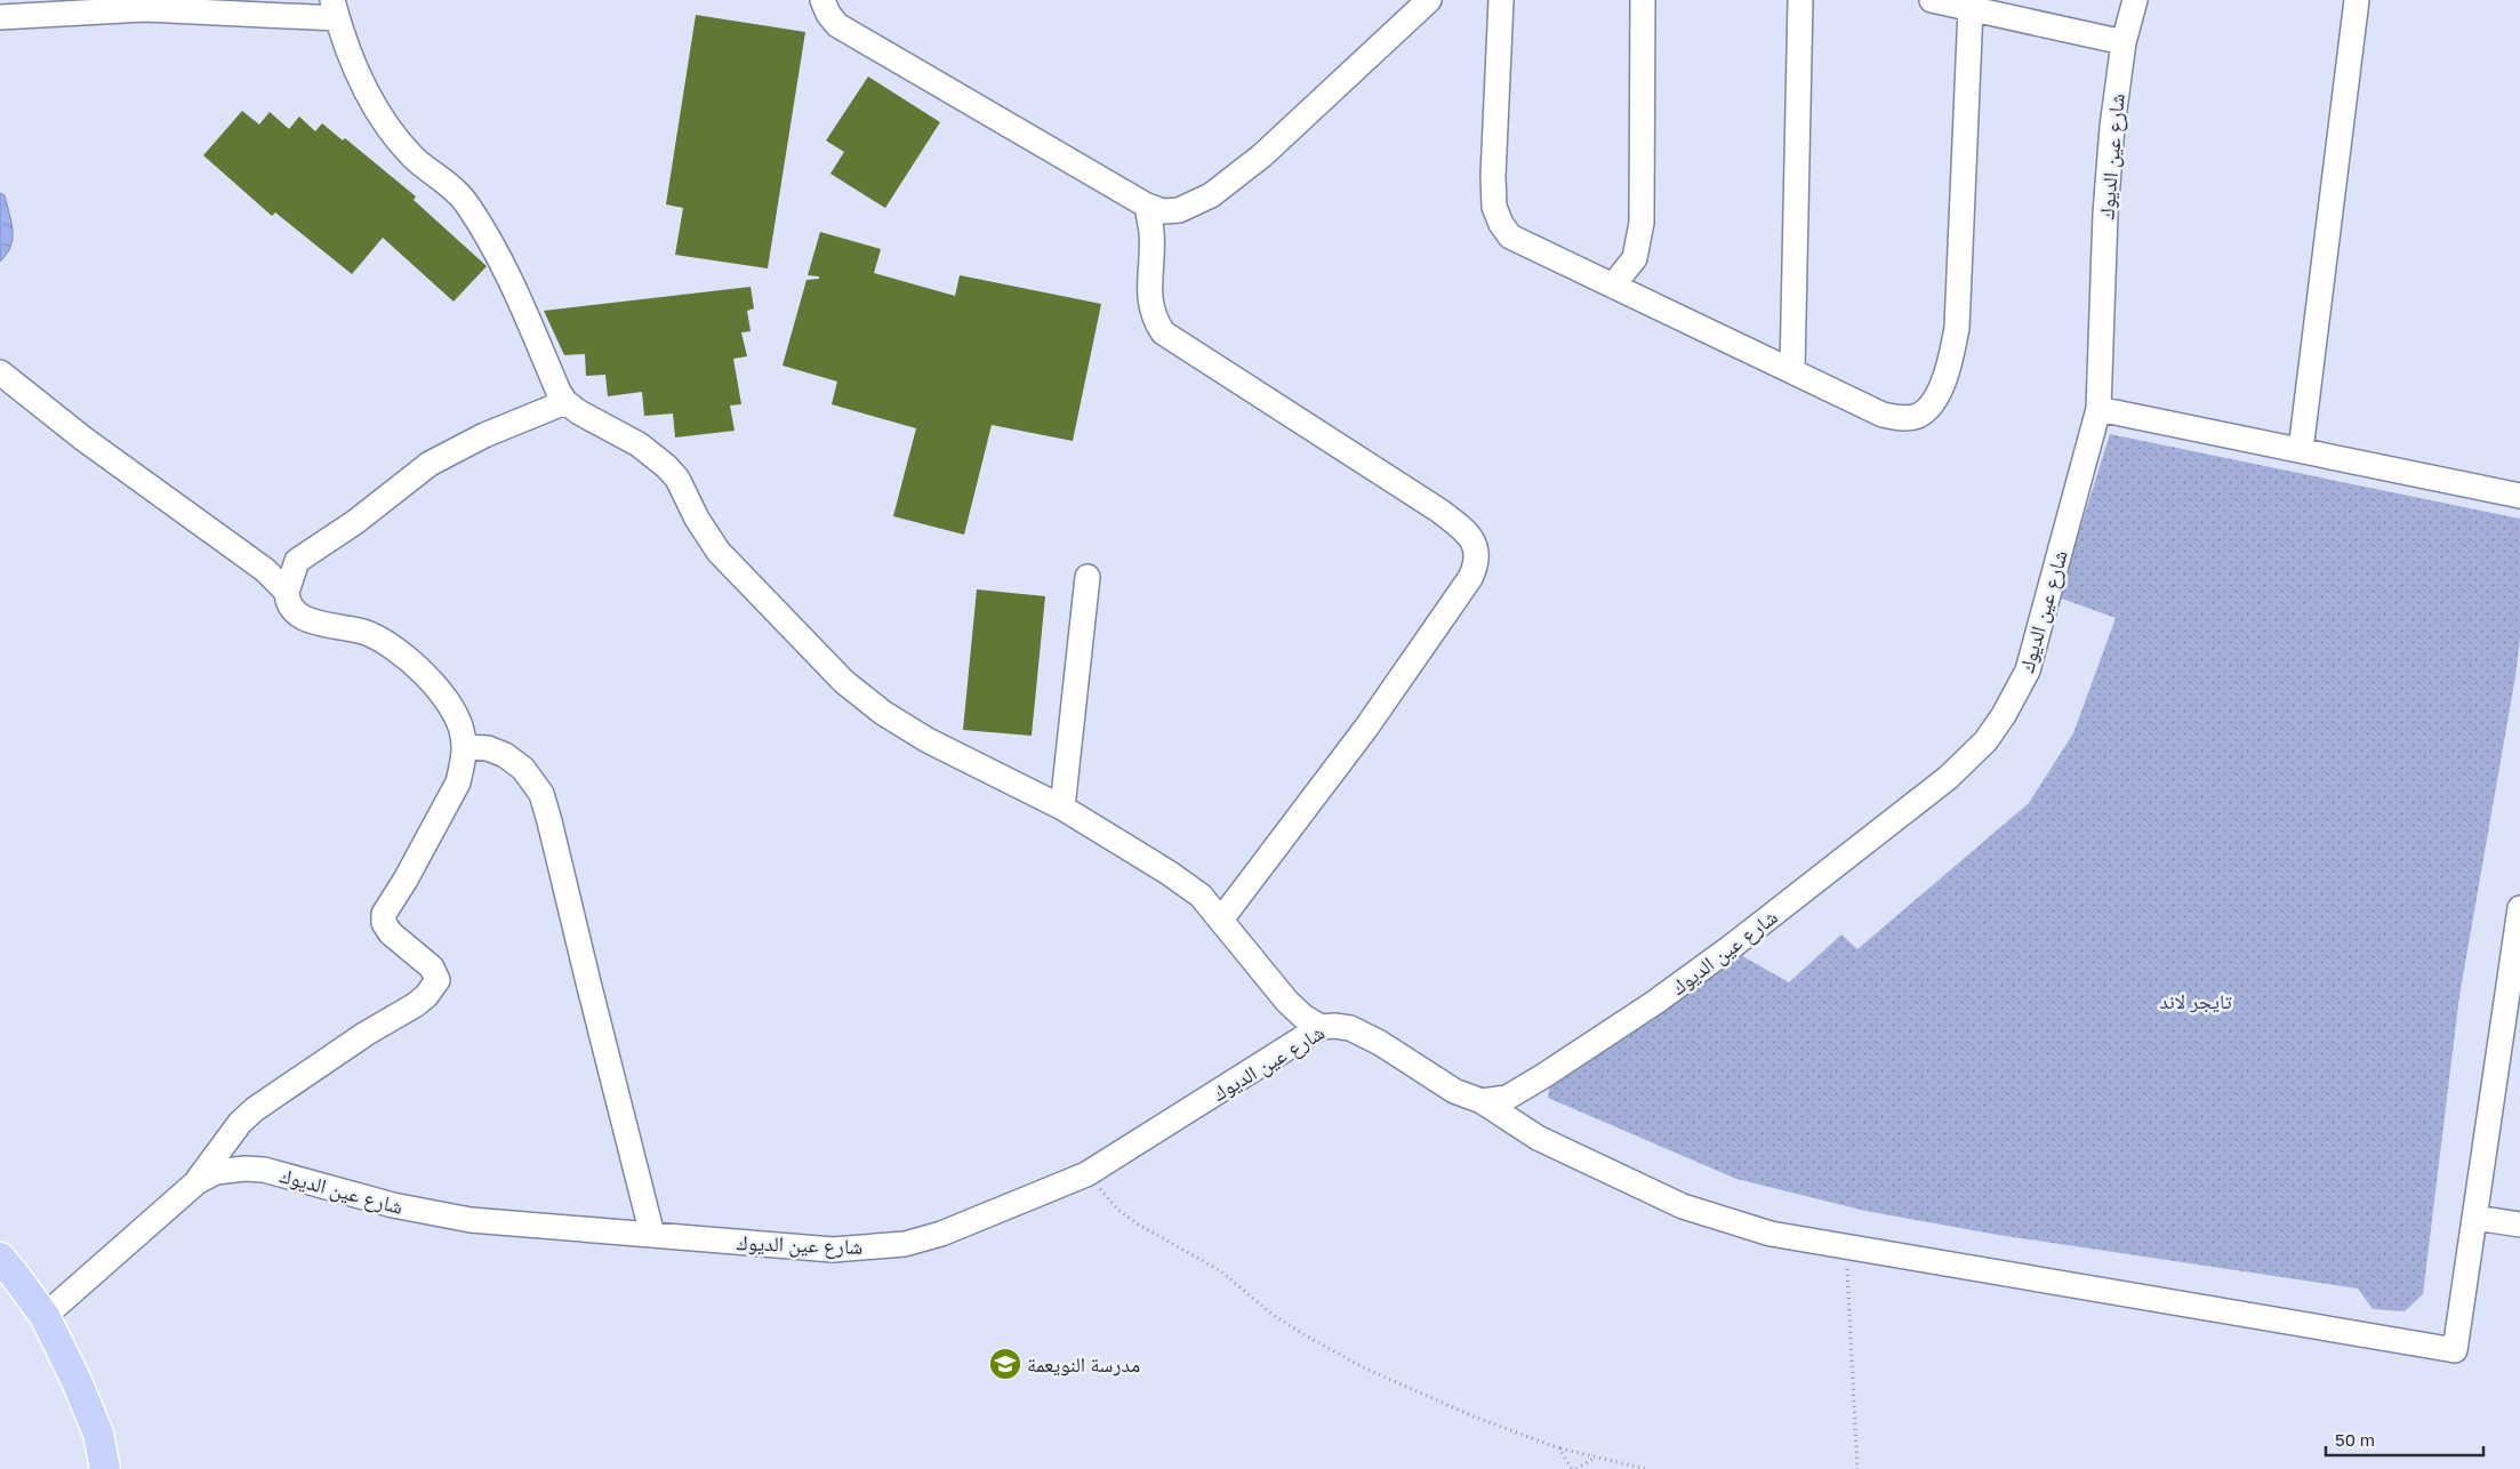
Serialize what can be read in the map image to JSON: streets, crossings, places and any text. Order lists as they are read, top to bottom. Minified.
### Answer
{"streets":{"street":["شارع عين الديوك"]},"parks":["تايجر لاند"],"places":{"school or university":["مدرسة النويعمة"]},"scale_bar":"50 m"}
